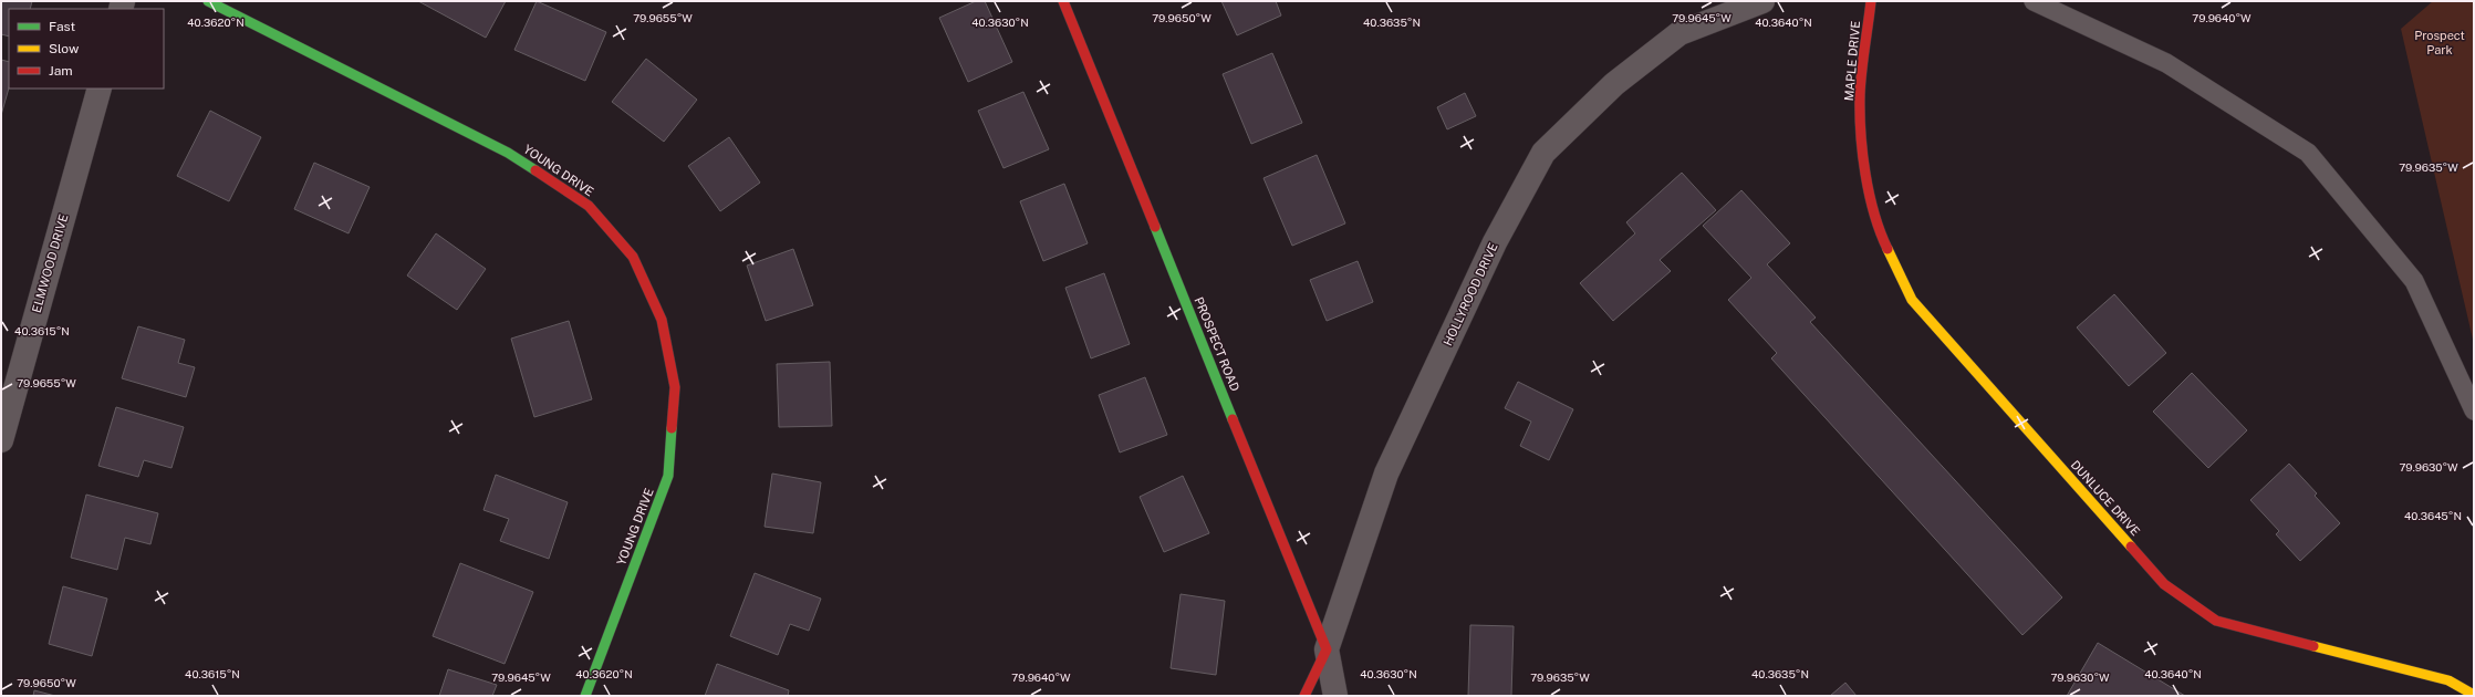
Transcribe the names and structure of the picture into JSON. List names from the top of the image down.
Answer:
{
  "streets": {
    "street": [
      "MAPLE DRIVE",
      "YOUNG DRIVE",
      "ELMWOOD DRIVE",
      "HOLLYROOD DRIVE",
      "PROSPECT ROAD",
      "DUNLUCE DRIVE"
    ]
  },
  "crossings": [
    ["MAPLE DRIVE", "DUNLUCE DRIVE"],
    ["HOLLYROOD DRIVE", "PROSPECT ROAD"]
  ],
  "parks": ["Prospect Park"],
  "legend": ["Fast", "Slow", "Jam"],
  "coordinates": [
    "79.9655°W",
    "79.9650°W",
    "79.9645°W",
    "79.9640°W",
    "40.3620°N",
    "40.3630°N",
    "40.3635°N",
    "40.3640°N",
    "79.9635°W",
    "40.3615°N",
    "79.9630°W",
    "40.3645°N"
  ]
}
